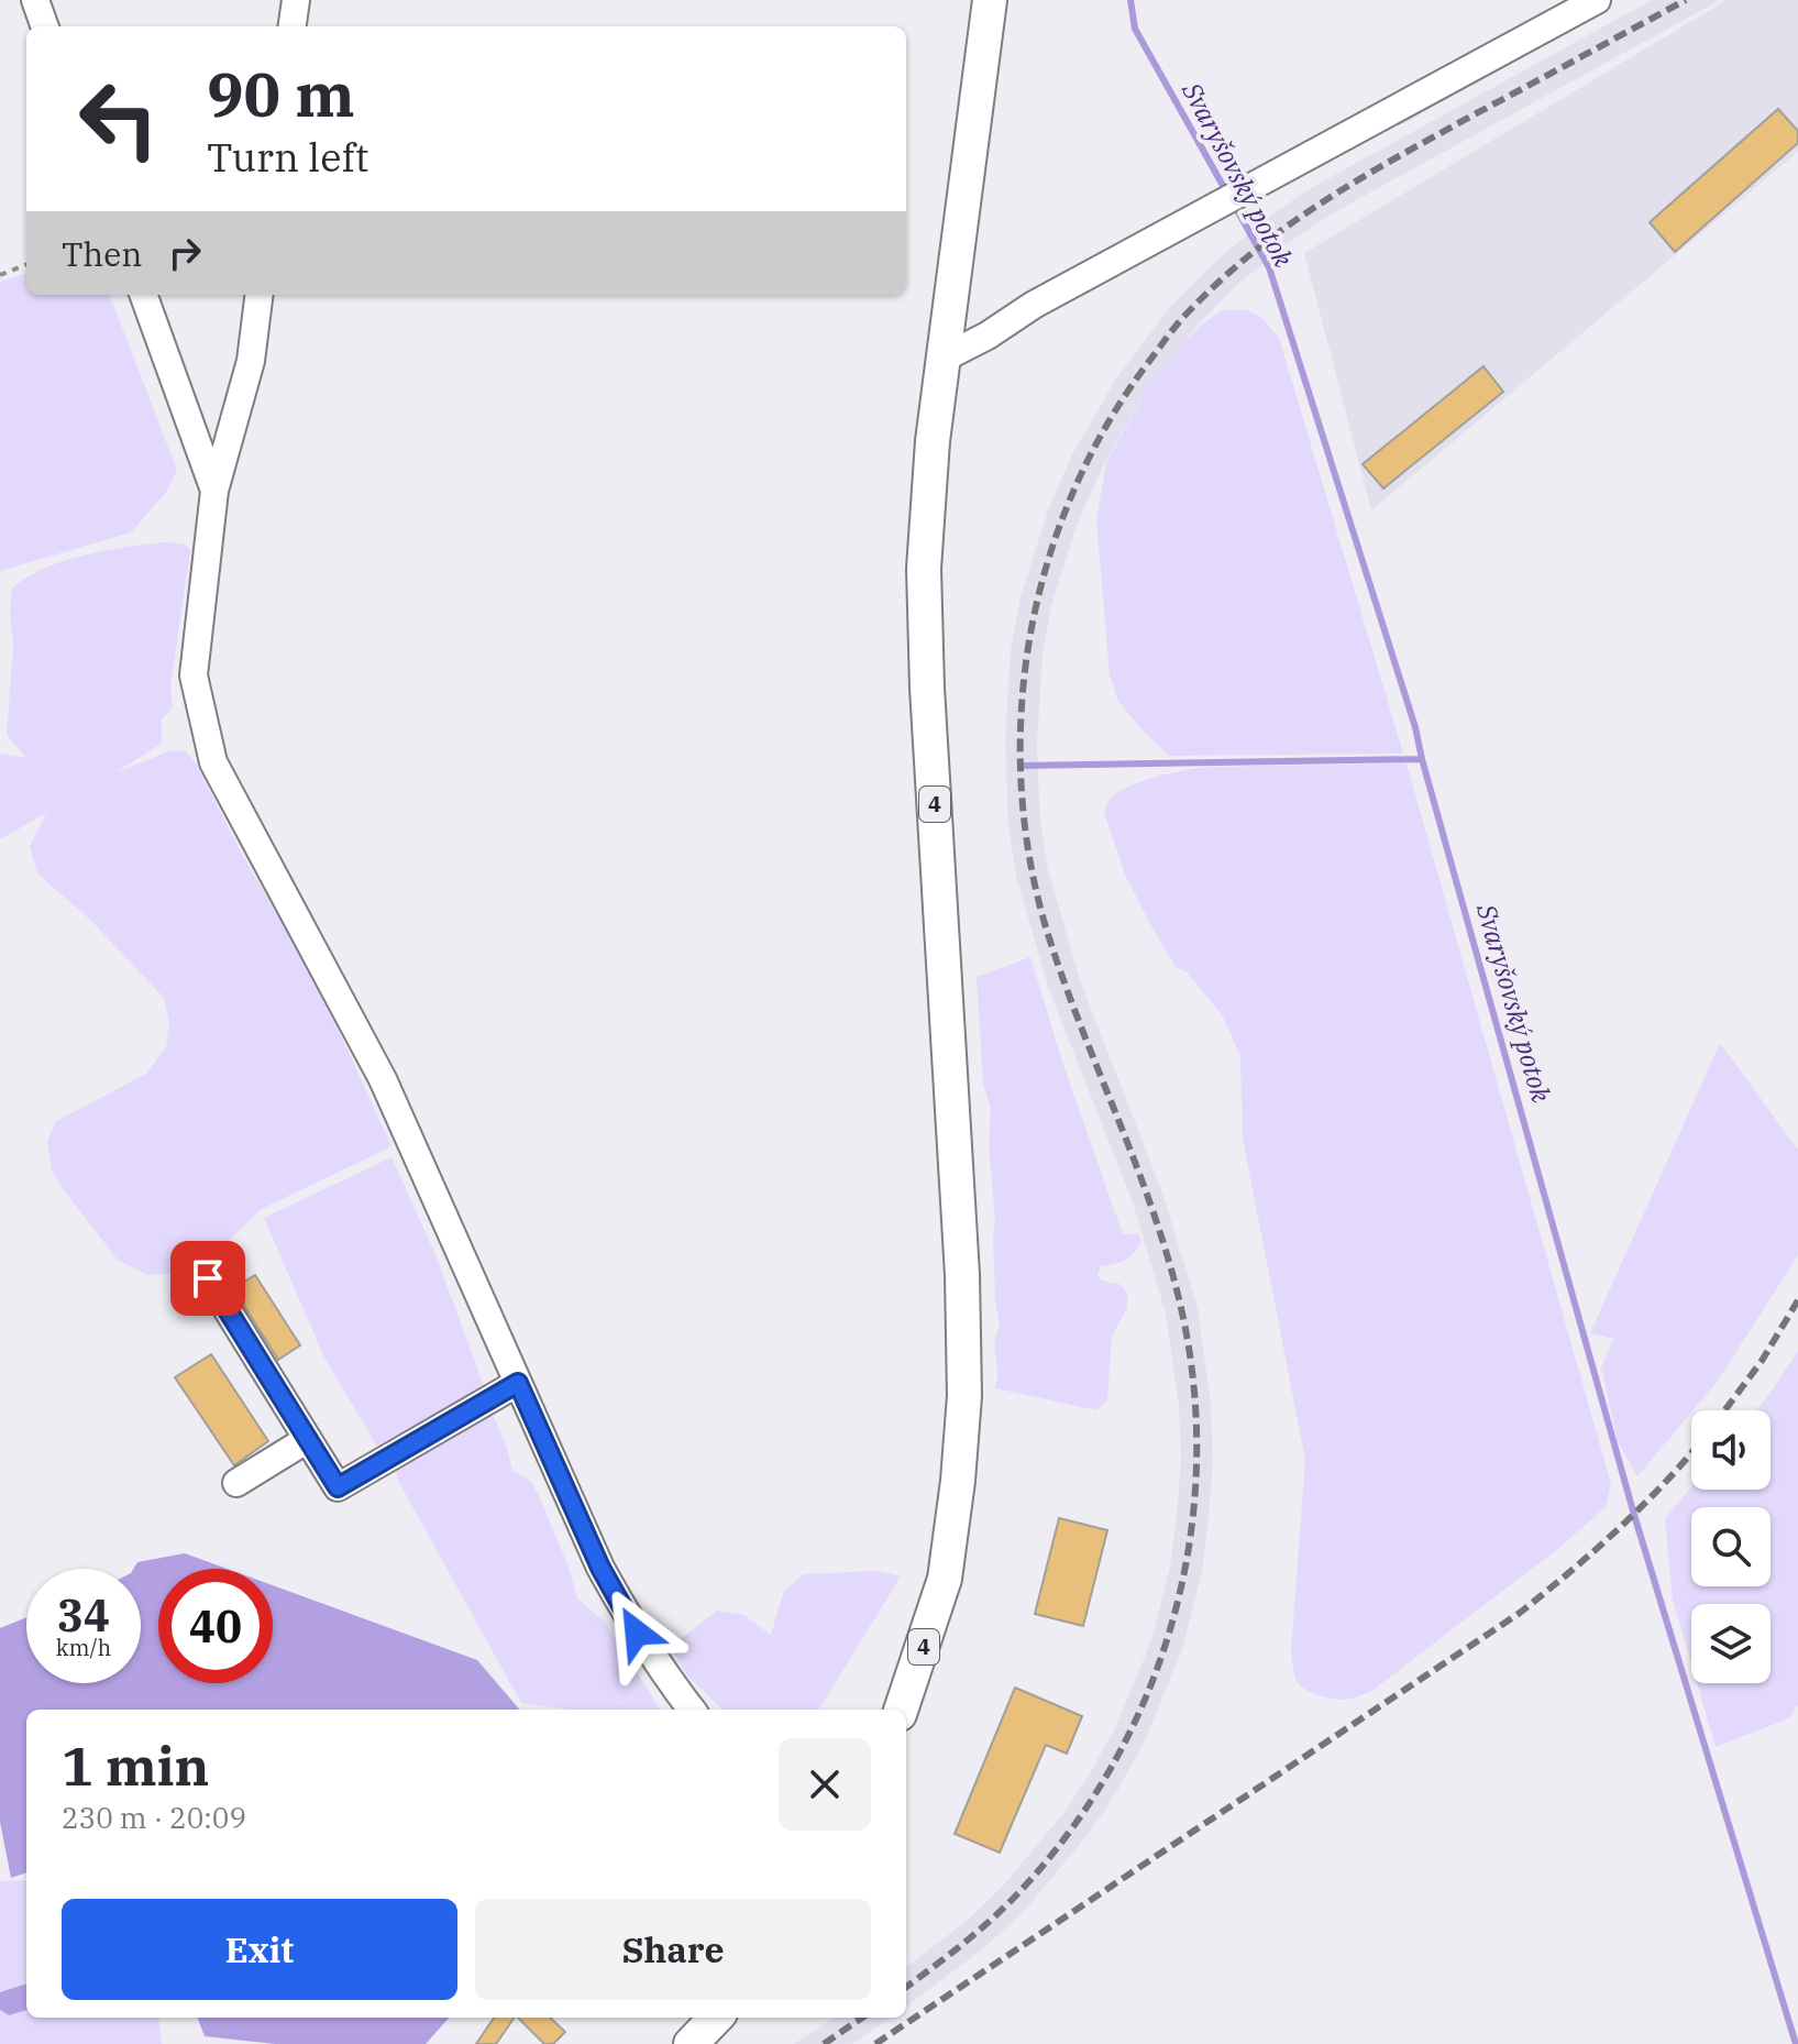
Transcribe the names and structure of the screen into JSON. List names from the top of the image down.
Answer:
{
  "streets": {
    "main road": ["4"]
  },
  "water": ["Svaryšovský potok"],
  "page": {
    "turn": ["90 m", "Turn left"],
    "then": "Then",
    "speed": "34 km/h",
    "limit": "40",
    "heading": ["1 min", "230 m · 20:09"],
    "buttons": ["Exit", "Share"]
  }
}
